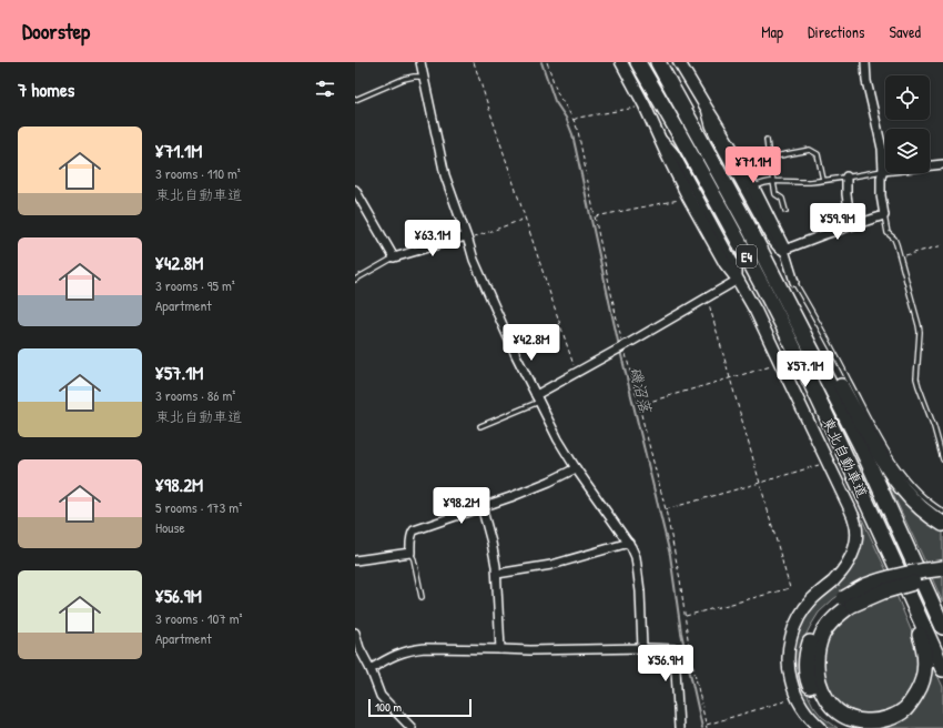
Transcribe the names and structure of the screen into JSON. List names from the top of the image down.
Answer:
{
  "streets": {
    "highway": ["E4", "東北自動車道"]
  },
  "water": ["磯沼落"],
  "scale_bar": "100 m",
  "page": {
    "header": "Doorstep",
    "nav": ["Map", "Directions", "Saved"],
    "heading": "7 homes",
    "list": [
      {
        "name": "¥71.1M",
        "note": "3 rooms · 110 m² · 東北自動車道"
      },
      {
        "name": "¥42.8M",
        "note": "3 rooms · 95 m² · Apartment"
      },
      {
        "name": "¥57.1M",
        "note": "3 rooms · 86 m² · 東北自動車道"
      },
      {
        "name": "¥98.2M",
        "note": "5 rooms · 173 m² · House"
      },
      {
        "name": "¥56.9M",
        "note": "3 rooms · 107 m² · Apartment"
      }
    ],
    "price": [
      "¥71.1M",
      "¥59.9M",
      "¥63.1M",
      "¥42.8M",
      "¥57.1M",
      "¥98.2M",
      "¥56.9M"
    ],
    "scale": "100 m"
  }
}
